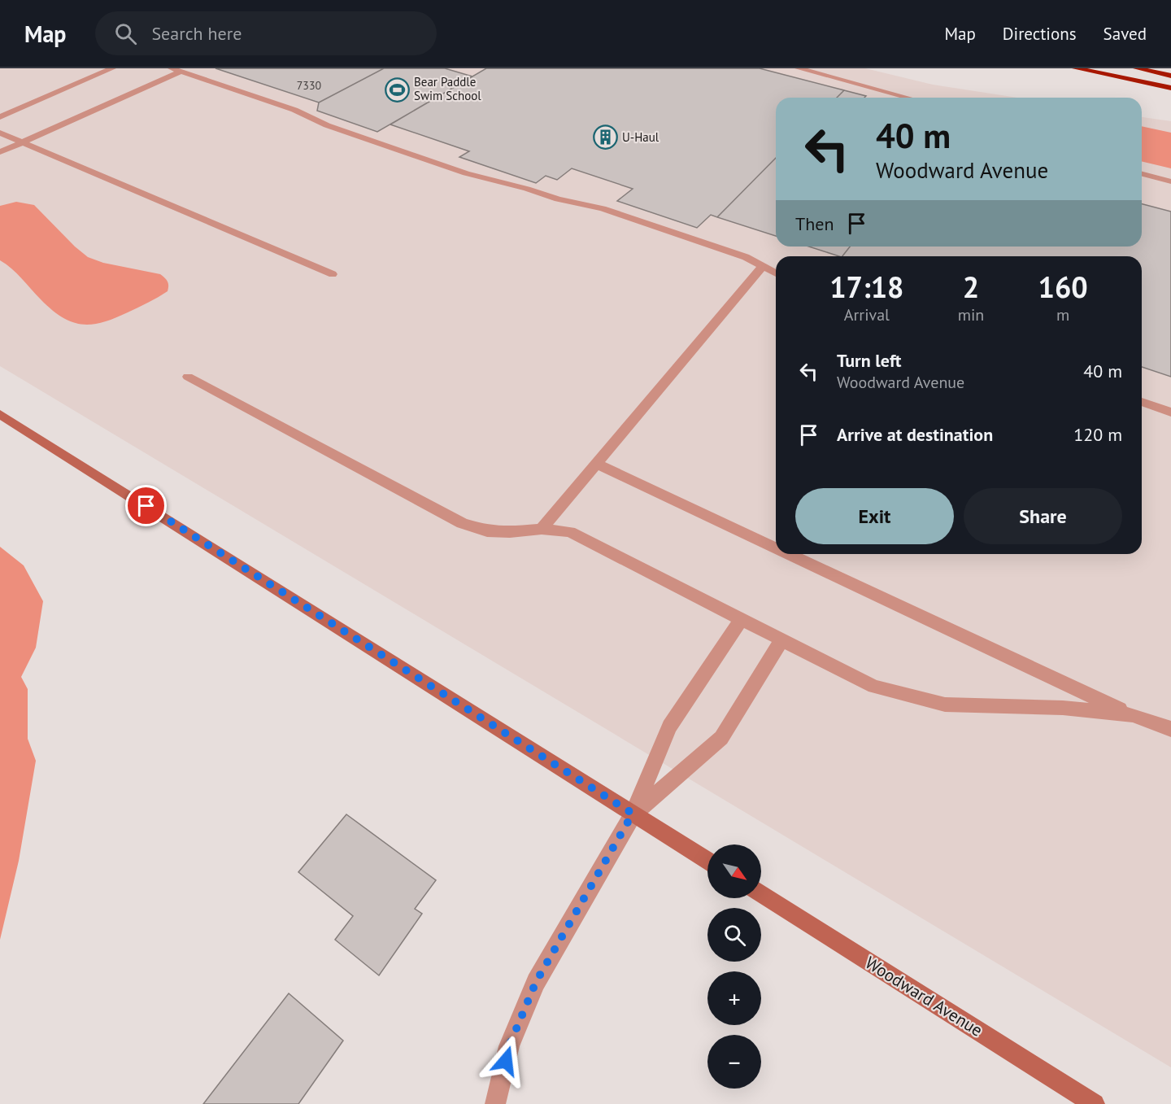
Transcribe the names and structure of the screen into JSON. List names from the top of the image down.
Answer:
{
  "streets": {
    "main road": ["Woodward Avenue"]
  },
  "places": {
    "sports": ["Bear Paddle Swim School"],
    "building": ["U-Haul"]
  },
  "house_numbers": ["7330"],
  "north": "bottom right",
  "page": {
    "header": "Map",
    "search": "Search here",
    "nav": ["Map", "Directions", "Saved"],
    "turn": ["40 m", "Woodward Avenue"],
    "then": "Then",
    "eta": [
      "17:18",
      "Arrival",
      "2",
      "min",
      "160",
      "m"
    ],
    "list": [
      {
        "name": "Turn left",
        "note": "Woodward Avenue",
        "value": "40 m"
      },
      {
        "name": "Arrive at destination",
        "value": "120 m"
      }
    ],
    "buttons": ["Exit", "Share"],
    "map_buttons": ["+", "−"]
  }
}
